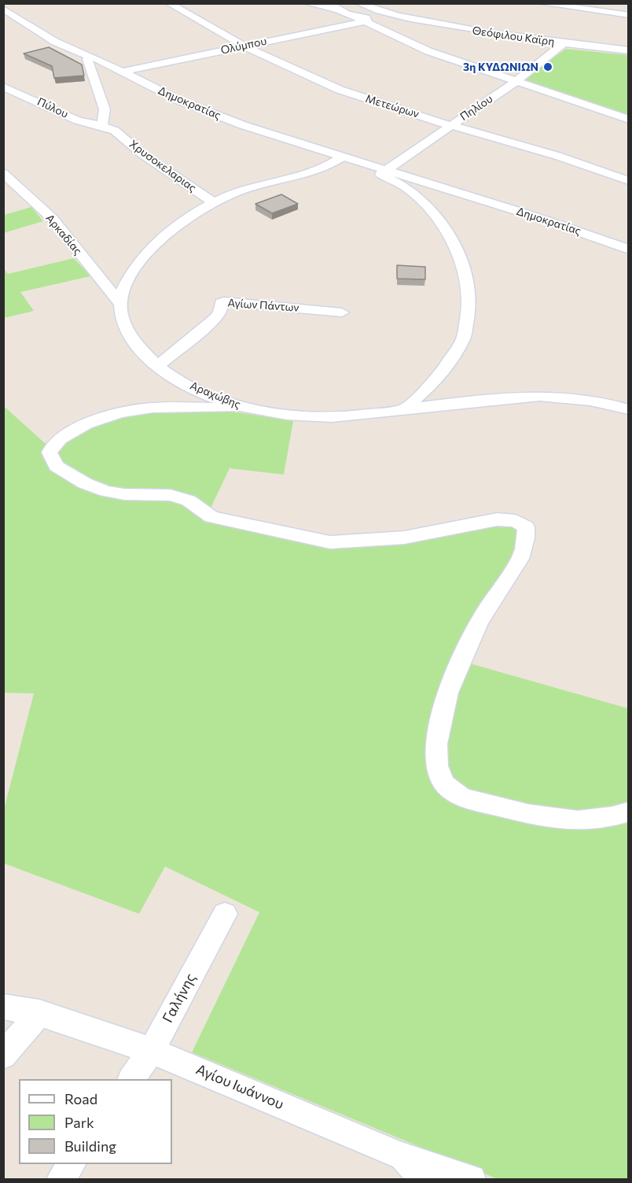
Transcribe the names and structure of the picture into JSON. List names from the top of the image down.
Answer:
{
  "streets": {
    "street": [
      "Θεόφιλου Καϊρη",
      "Ολύμπου",
      "Δημοκρατίας",
      "Μετεώρων",
      "Πύλου",
      "Πηλίου",
      "Χρυσοκελαριας",
      "Αρκαδίας",
      "Αγίων Πάντων",
      "Αραχώβης",
      "Γαλήνης",
      "Αγίου Ιωάννου"
    ]
  },
  "crossings": [
    ["Θεόφιλου Καϊρη", "Ολύμπου"],
    ["Θεόφιλου Καϊρη", "Πηλίου"],
    ["Ολύμπου", "Δημοκρατίας"],
    ["Ολύμπου", "Μετεώρων"],
    ["Δημοκρατίας", "Πηλίου"],
    ["Μετεώρων", "Πηλίου"],
    ["Πύλου", "Χρυσοκελαριας"],
    ["Αρκαδίας", "Αραχώβης"],
    ["Αγίων Πάντων", "Αραχώβης"],
    ["Γαλήνης", "Αγίου Ιωάννου"]
  ],
  "places": ["3η ΚΥΔΩΝΙΩΝ"],
  "legend": ["Road", "Park", "Building"]
}
